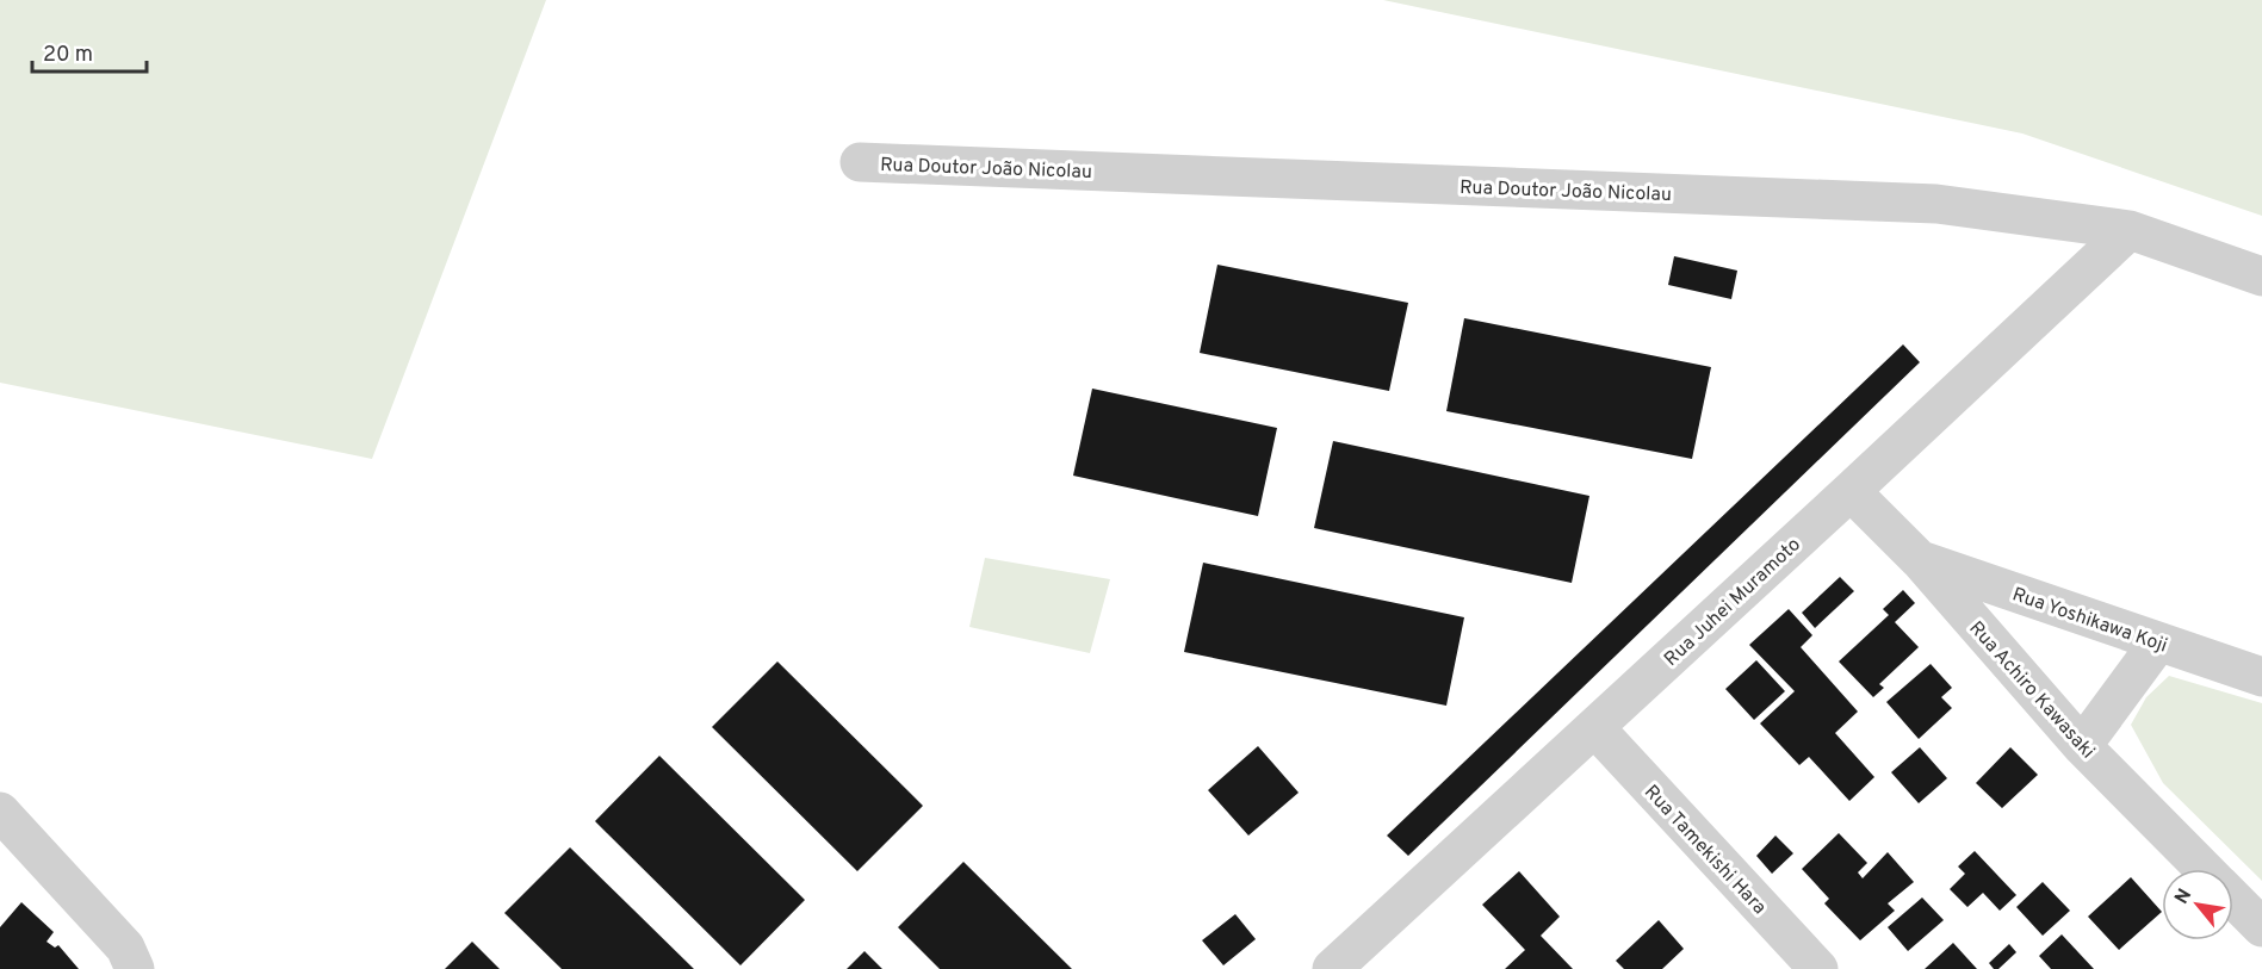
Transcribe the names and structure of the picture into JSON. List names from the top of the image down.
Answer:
{
  "streets": {
    "street": [
      "Rua Doutor João Nicolau",
      "Rua Juhei Muramoto",
      "Rua Yoshikawa Koji",
      "Rua Achiro Kawasaki",
      "Rua Tamekishi Hara"
    ]
  },
  "crossings": [
    ["Rua Doutor João Nicolau", "Rua Juhei Muramoto"],
    ["Rua Juhei Muramoto", "Rua Achiro Kawasaki"],
    ["Rua Juhei Muramoto", "Rua Tamekishi Hara"],
    ["Rua Yoshikawa Koji", "Rua Achiro Kawasaki"]
  ],
  "scale_bar": "20 m",
  "north": "top left"
}
